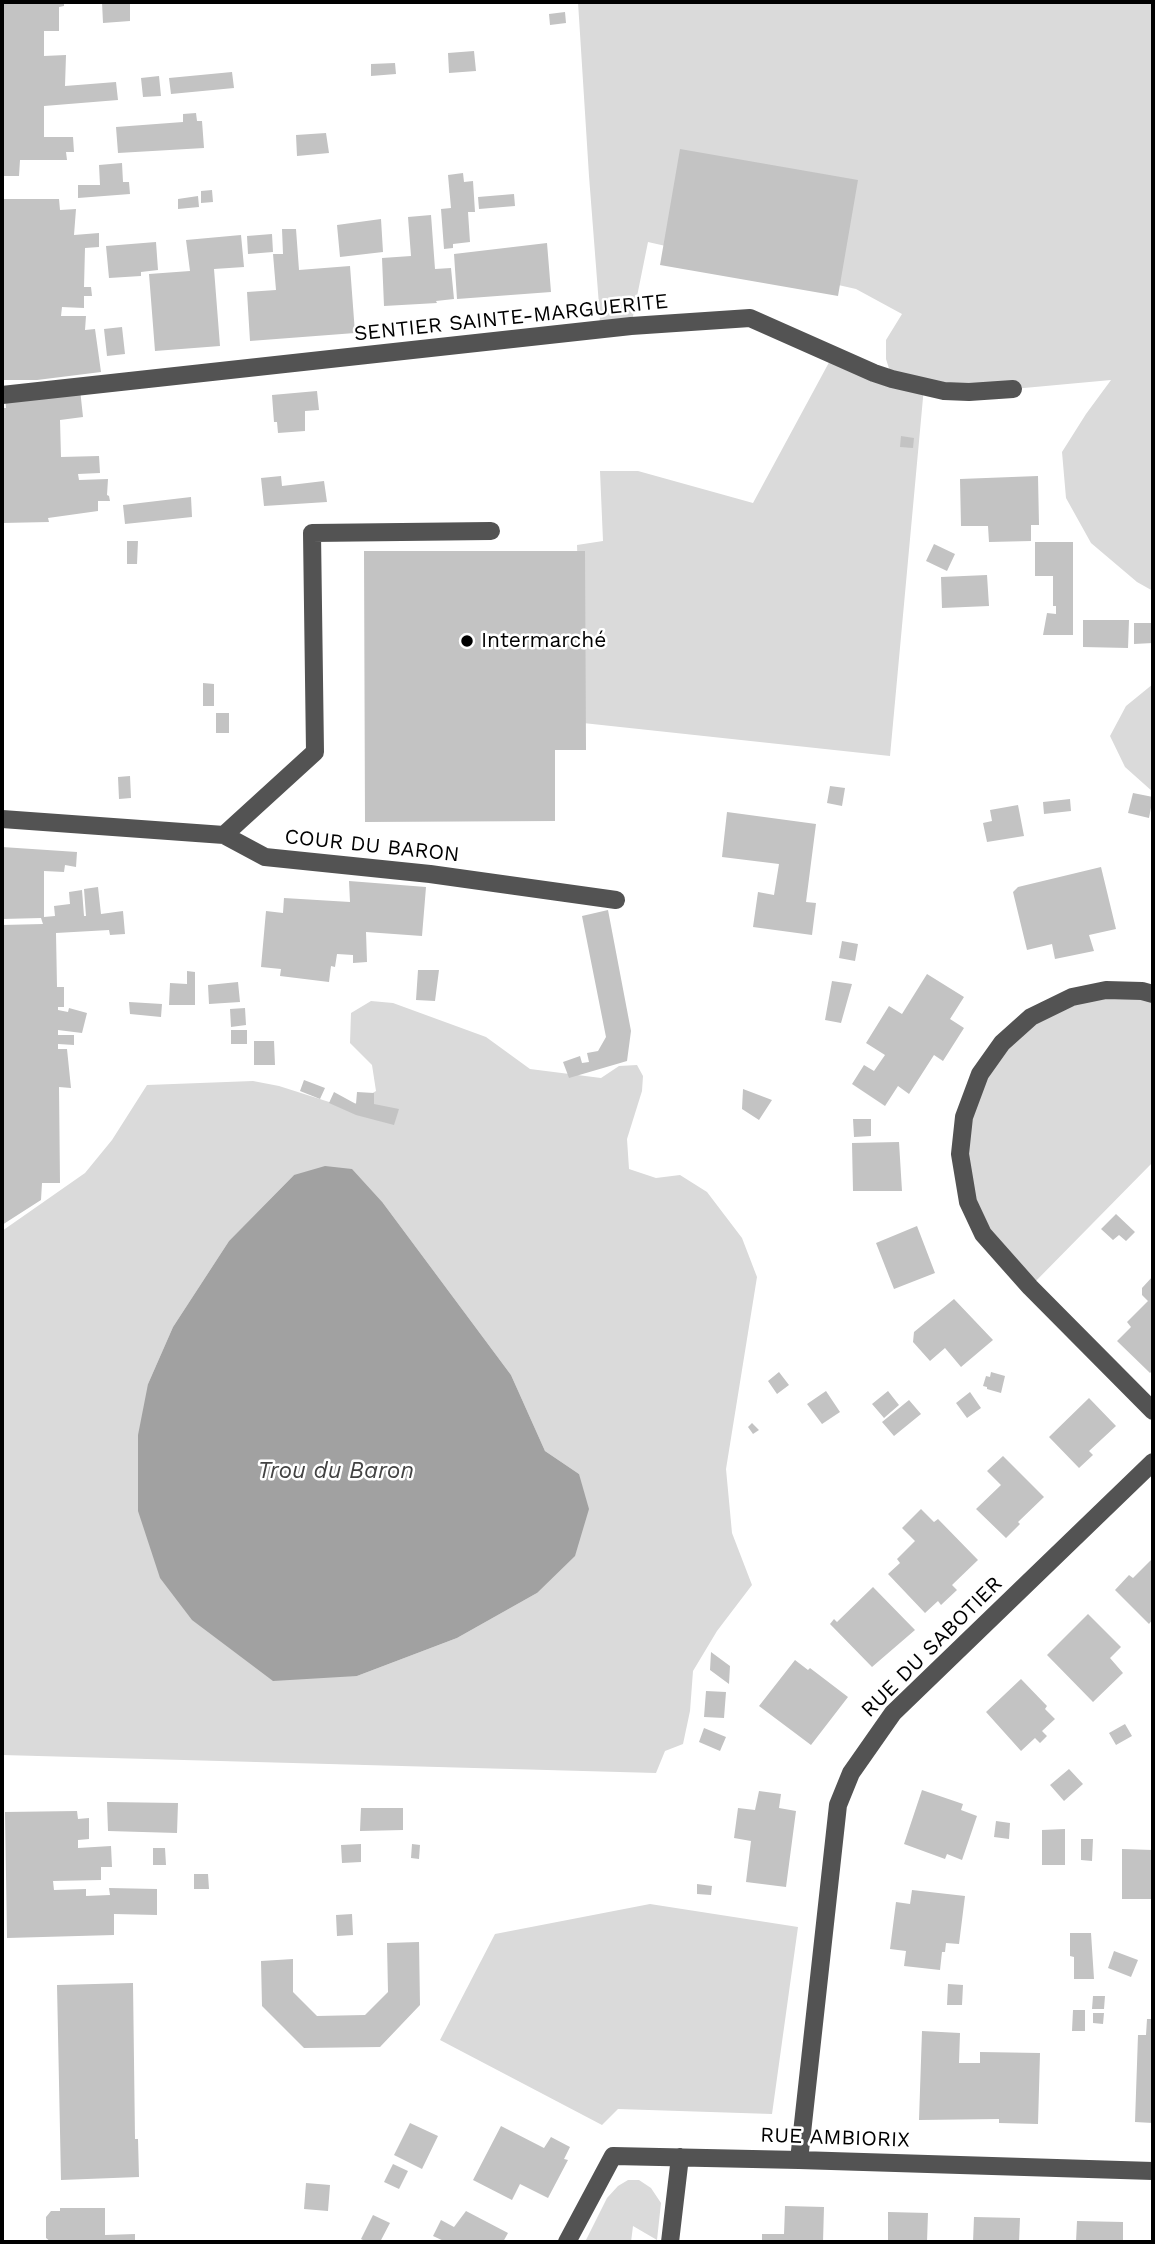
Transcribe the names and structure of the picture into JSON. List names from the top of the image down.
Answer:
{
  "streets": {
    "street": [
      "SENTIER SAINTE-MARGUERITE",
      "COUR DU BARON",
      "RUE DU SABOTIER",
      "RUE AMBIORIX"
    ]
  },
  "crossings": [
    ["RUE DU SABOTIER", "RUE AMBIORIX"]
  ],
  "water": ["Trou du Baron"],
  "places": ["Intermarché"]
}
